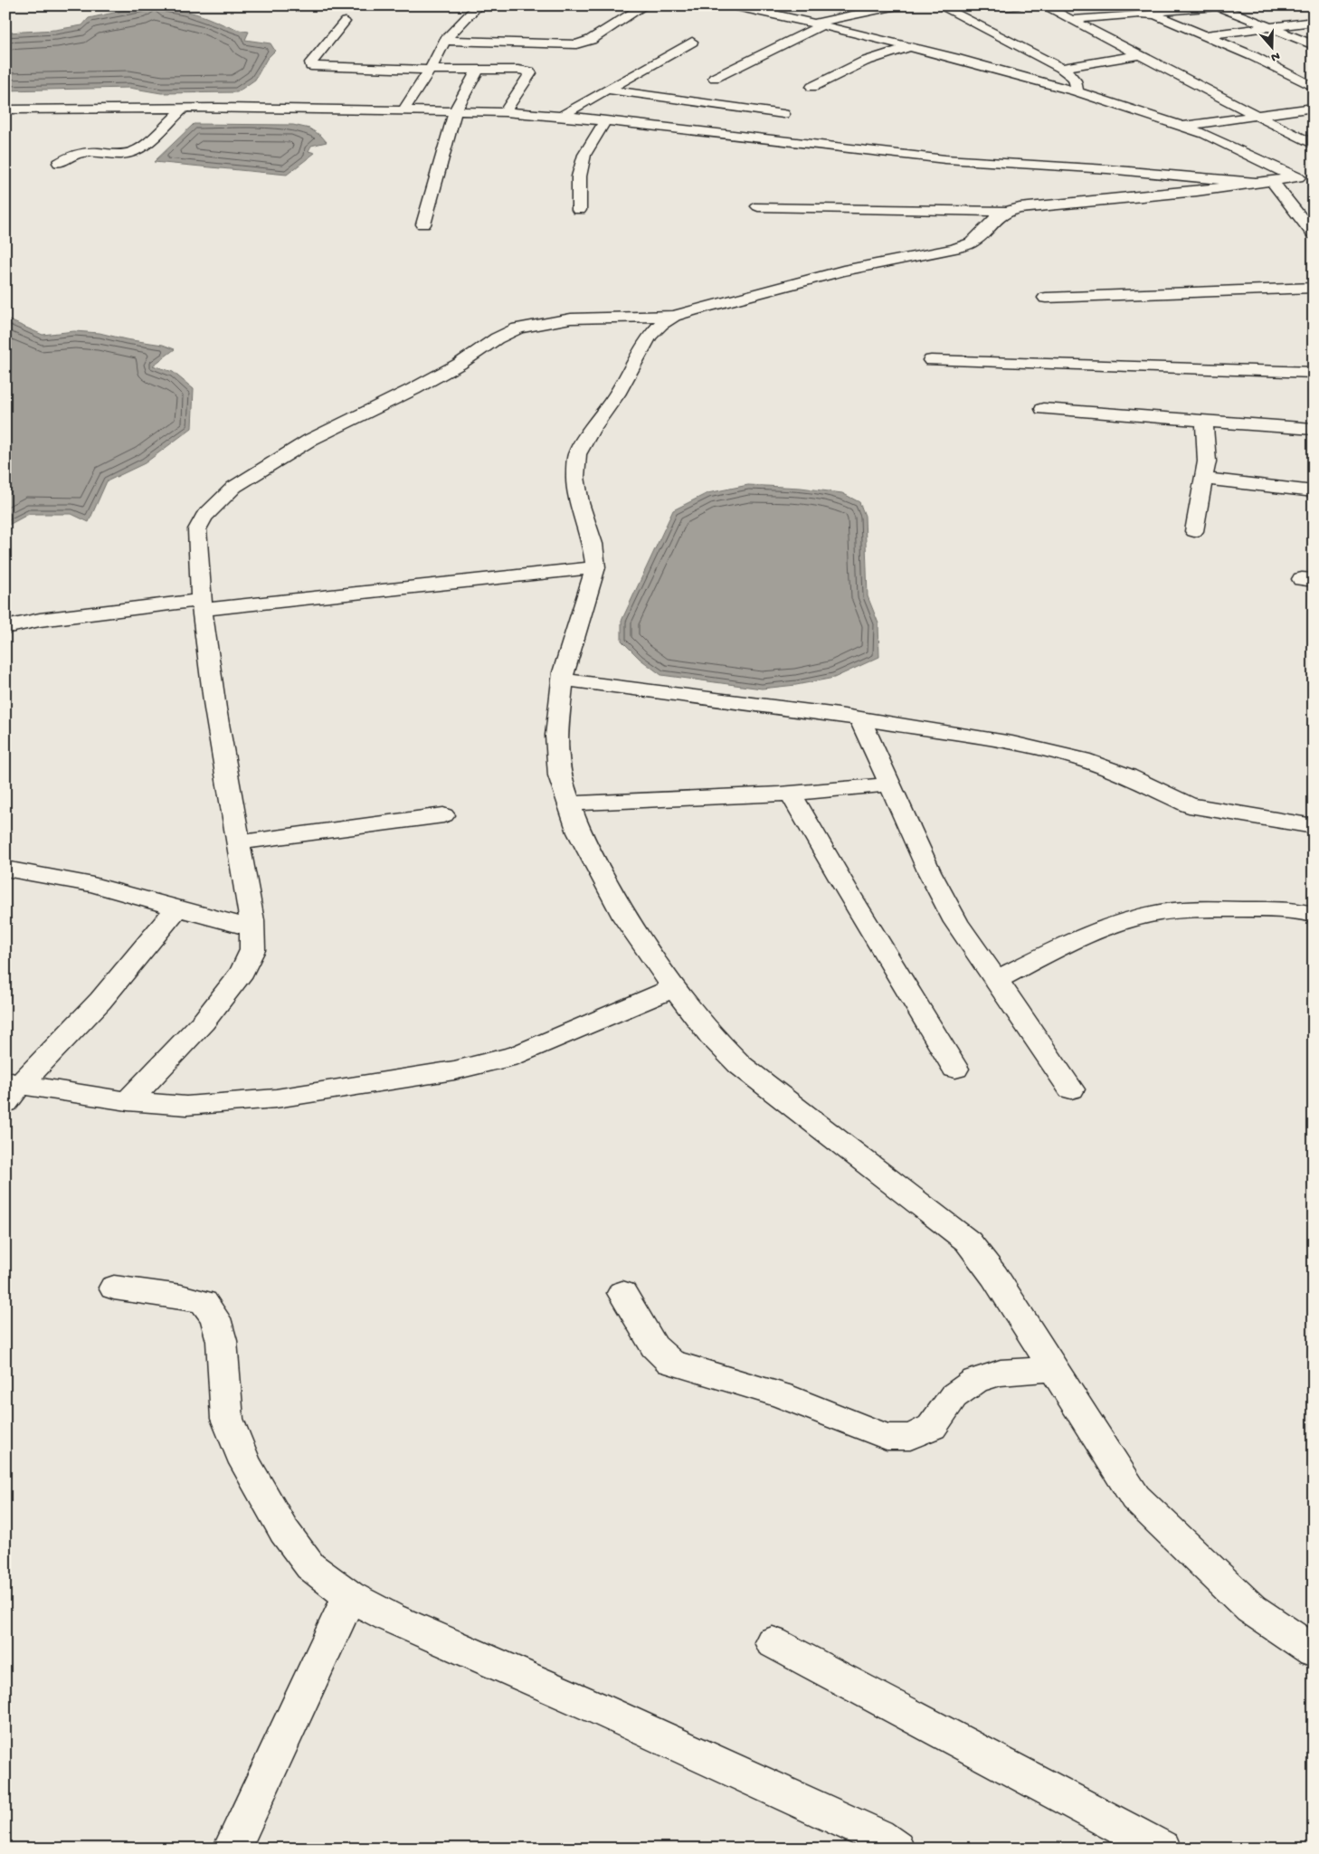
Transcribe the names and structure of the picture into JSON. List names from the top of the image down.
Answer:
{
  "north": "bottom"
}
